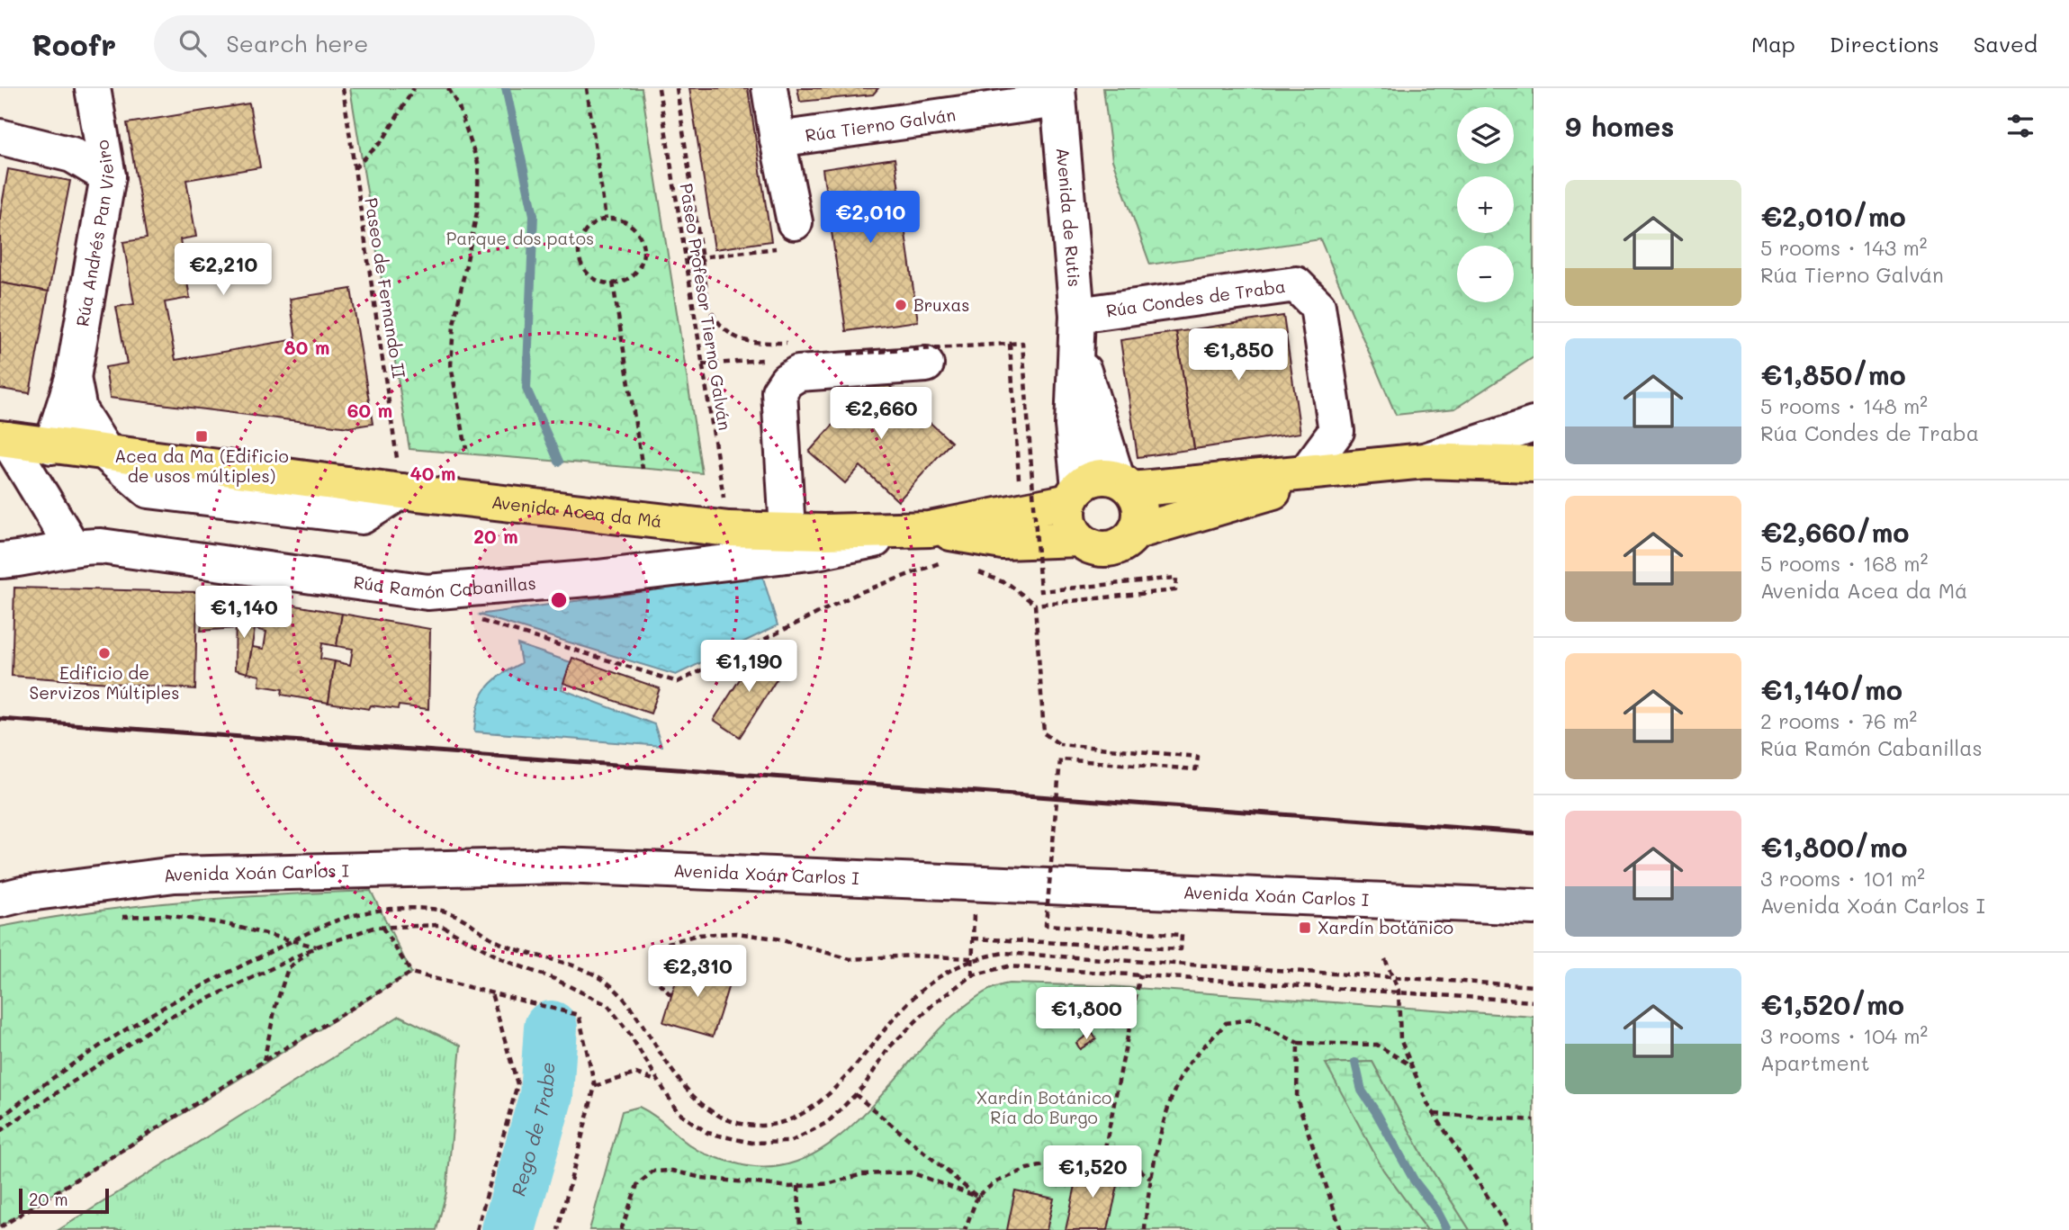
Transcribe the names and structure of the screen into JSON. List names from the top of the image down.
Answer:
{
  "streets": {
    "main road": ["Avenida Acea da Má"],
    "street": [
      "Rúa Tierno Galván",
      "Avenida de Rutis",
      "Rúa Andrés Pan Vieiro",
      "Rúa Condes de Traba",
      "Rúa Ramón Cabanillas",
      "Avenida Xoán Carlos I"
    ],
    "path": ["Paseo de Fernando II", "Paseo Profesor Tierno Galván"]
  },
  "crossings": [
    ["Rúa Tierno Galván", "Avenida de Rutis"],
    ["Avenida de Rutis", "Rúa Condes de Traba"],
    ["Rúa Andrés Pan Vieiro", "Avenida Acea da Má"],
    ["Paseo de Fernando II", "Avenida Acea da Má"],
    ["Paseo Profesor Tierno Galván", "Avenida Acea da Má"],
    ["Avenida Acea da Má", "Rúa Ramón Cabanillas"]
  ],
  "water": ["Rego de Trabe"],
  "parks": ["Parque dos patos", "Xardín Botánico Ría do Burgo"],
  "places": {
    "other": ["Bruxas", "Edificio de Servizos Múltiples"],
    "transit": ["Acea da Ma (Edificio de usos múltiples)", "Xardín botánico"]
  },
  "scale_bar": "20 m",
  "page": {
    "header": "Roofr",
    "search": "Search here",
    "nav": ["Map", "Directions", "Saved"],
    "heading": "9 homes",
    "map_buttons": ["+", "−"],
    "list": [
      {
        "name": "€2,010/mo",
        "note": "5 rooms · 143 m² · Rúa Tierno Galván"
      },
      {
        "name": "€1,850/mo",
        "note": "5 rooms · 148 m² · Rúa Condes de Traba"
      },
      {
        "name": "€2,660/mo",
        "note": "5 rooms · 168 m² · Avenida Acea da Má"
      },
      {
        "name": "€1,140/mo",
        "note": "2 rooms · 76 m² · Rúa Ramón Cabanillas"
      },
      {
        "name": "€1,800/mo",
        "note": "3 rooms · 101 m² · Avenida Xoán Carlos I"
      },
      {
        "name": "€1,520/mo",
        "note": "3 rooms · 104 m² · Apartment"
      }
    ],
    "price": [
      "€2,010",
      "€2,210",
      "€1,850",
      "€2,660",
      "€1,140",
      "€1,190",
      "€2,310",
      "€1,800",
      "€1,520"
    ],
    "scale": "20 m"
  },
  "rings": [
    "80 m",
    "60 m",
    "40 m",
    "20 m"
  ]
}
